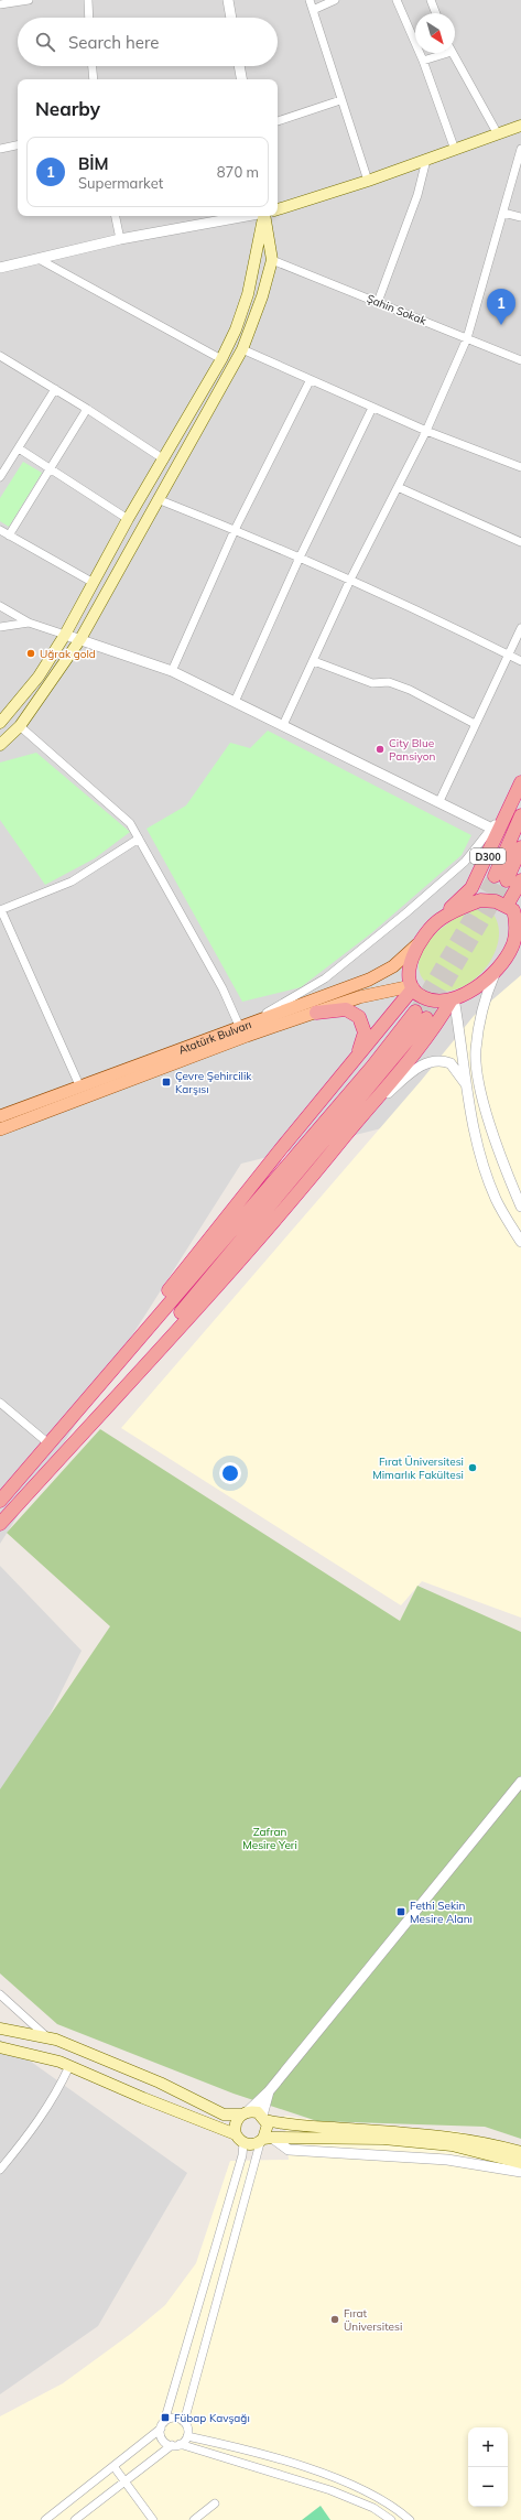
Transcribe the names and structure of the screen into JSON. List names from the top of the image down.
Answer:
{
  "streets": {
    "highway": ["D300"],
    "main road": ["Atatürk Bulvarı"],
    "street": ["Şahin Sokak"]
  },
  "crossings": [
    ["D300", "Atatürk Bulvarı"]
  ],
  "parks": ["Zafran Mesire Yeri"],
  "places": {
    "other": [
      "Uğrak gold",
      "City Blue Pansiyon",
      "Fırat Üniversitesi Mimarlık Fakültesi",
      "Fırat Üniversitesi"
    ],
    "transit": ["Çevre Şehircilik Karşısı", "Fethi Sekin Mesire Alanı", "Fübap Kavşağı"]
  },
  "north": "bottom right",
  "page": {
    "search": "Search here",
    "heading": "Nearby",
    "list": [
      {
        "mark": "1",
        "name": "BİM",
        "note": "Supermarket",
        "value": "870 m"
      }
    ],
    "pins": "1",
    "map_buttons": ["+", "−"]
  }
}
